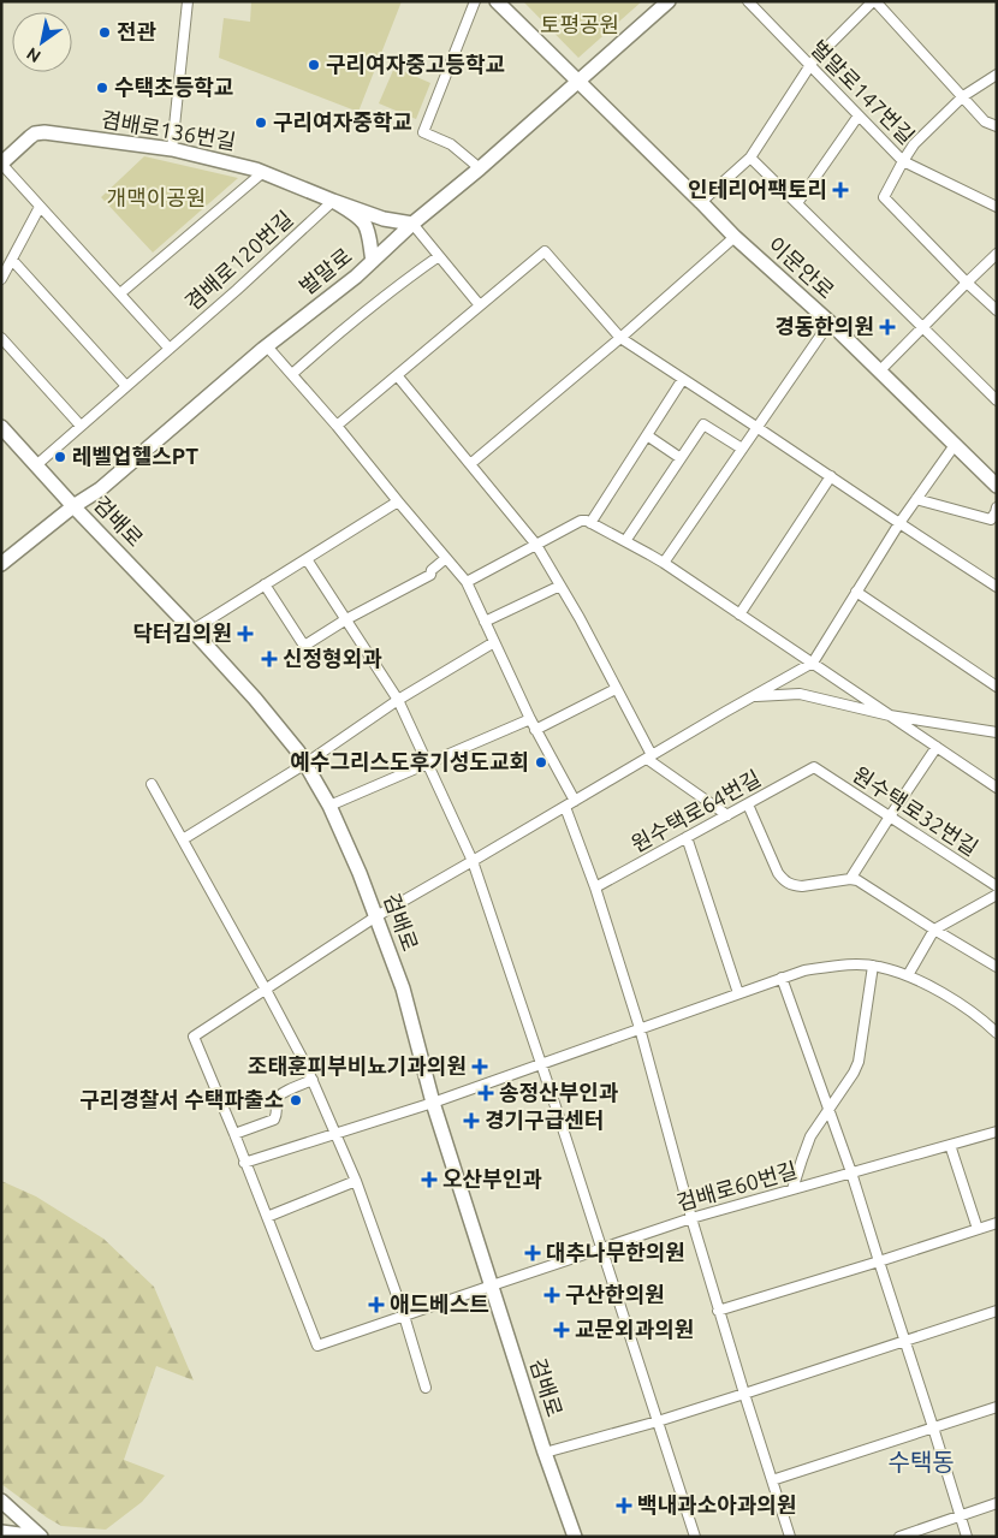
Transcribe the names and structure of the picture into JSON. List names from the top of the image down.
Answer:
{
  "streets": {
    "street": [
      "벌말로147번길",
      "겸배로136번길",
      "겸배로120번길",
      "이문안로",
      "벌말로",
      "검배로",
      "원수택로64번길",
      "원수택로32번길",
      "검배로60번길"
    ]
  },
  "crossings": [
    ["겸배로136번길", "겸배로120번길"],
    ["겸배로120번길", "검배로"],
    ["이문안로", "벌말로"],
    ["벌말로", "검배로"],
    ["검배로", "검배로60번길"],
    ["원수택로64번길", "원수택로32번길"]
  ],
  "districts": ["수택동"],
  "parks": ["토평공원", "개맥이공원"],
  "places": {
    "other": [
      "전관",
      "구리여자중고등학교",
      "수택초등학교",
      "구리여자중학교",
      "레벨업헬스PT",
      "예수그리스도후기성도교회",
      "구리경찰서 수택파출소"
    ],
    "health": [
      "인테리어팩토리",
      "경동한의원",
      "닥터김의원",
      "신정형외과",
      "조태훈피부비뇨기과의원",
      "송정산부인과",
      "경기구급센터",
      "오산부인과",
      "대추나무한의원",
      "구산한의원",
      "애드베스트",
      "교문외과의원",
      "백내과소아과의원"
    ]
  },
  "north": "bottom left"
}
